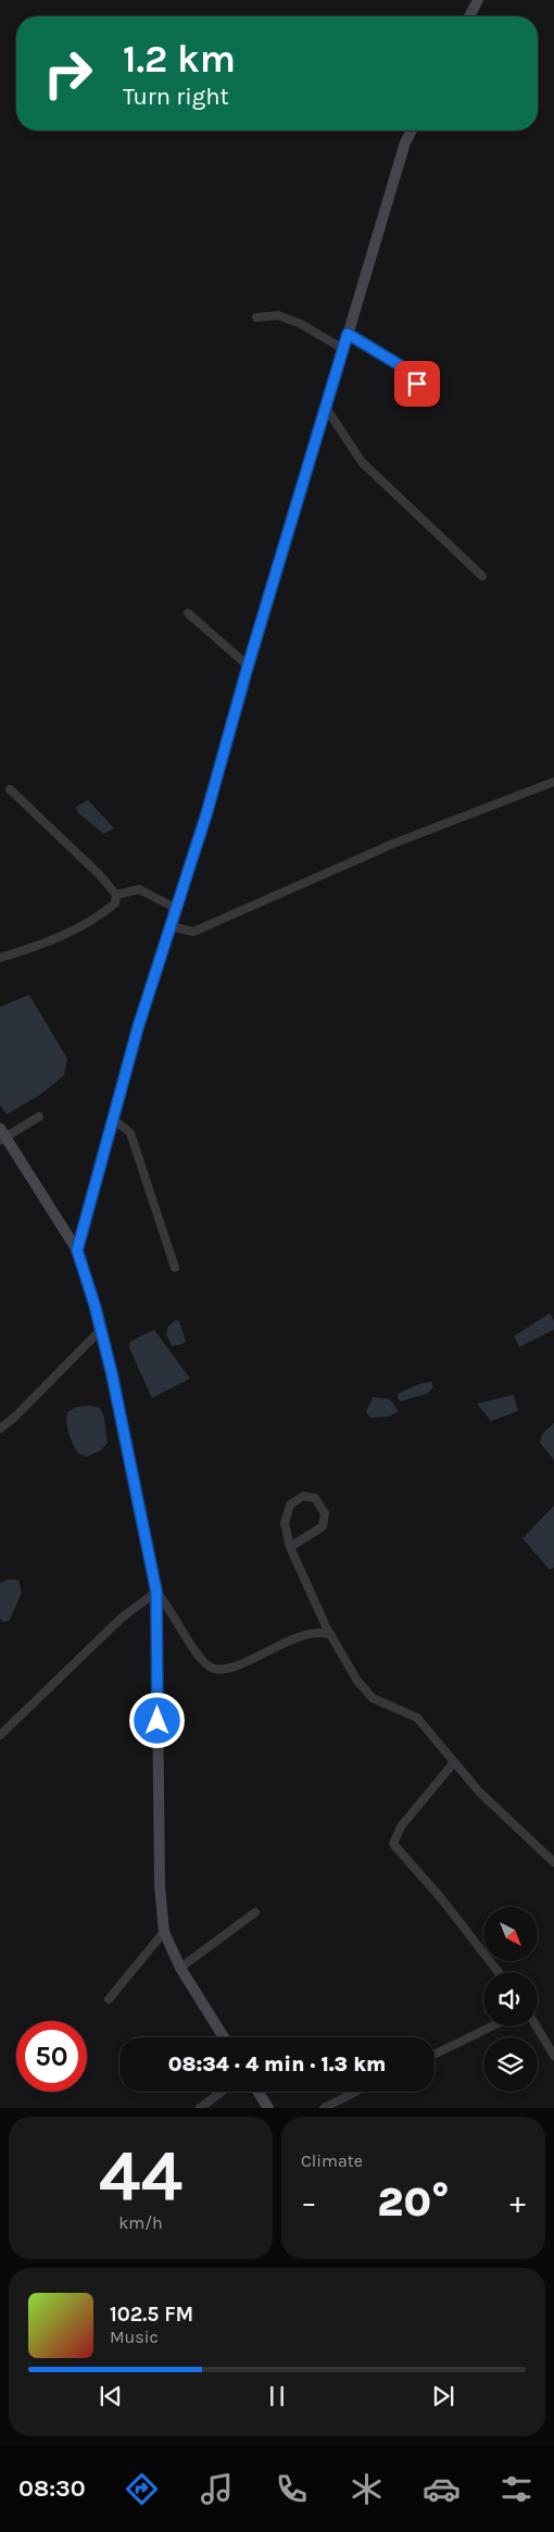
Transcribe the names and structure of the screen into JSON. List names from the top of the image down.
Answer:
{
  "north": "bottom right",
  "page": {
    "turn": ["1.2 km", "Turn right"],
    "limit": "50",
    "trip": "08:34 · 4 min · 1.3 km",
    "tile": [
      ["44", "km/h"],
      "Climate"
    ],
    "heat": ["−", "20°", "+"],
    "song": ["102.5 FM", "Music"],
    "tabs": "08:30"
  }
}
